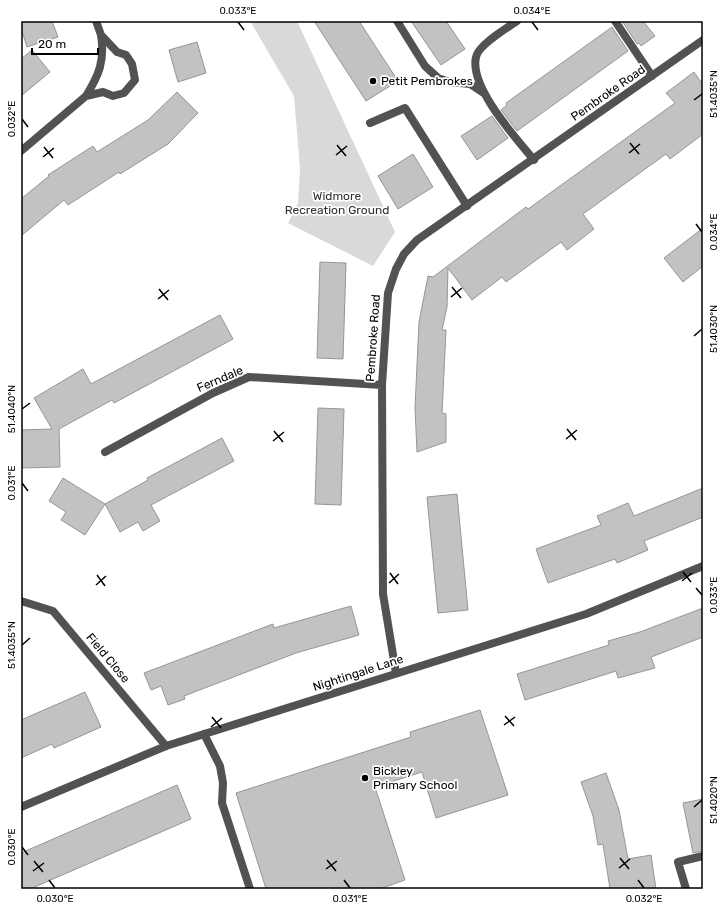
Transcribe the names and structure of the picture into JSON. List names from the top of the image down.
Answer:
{
  "streets": {
    "street": [
      "Pembroke Road",
      "Ferndale",
      "Field Close",
      "Nightingale Lane"
    ]
  },
  "crossings": [
    ["Pembroke Road", "Ferndale"],
    ["Pembroke Road", "Nightingale Lane"],
    ["Field Close", "Nightingale Lane"]
  ],
  "parks": ["Widmore Recreation Ground"],
  "places": ["Petit Pembrokes", "Bickley Primary School"],
  "scale_bar": "20 m",
  "coordinates": [
    "0.033°E",
    "0.034°E",
    "51.4035°N",
    "0.032°E",
    "51.4030°N",
    "51.4040°N",
    "0.031°E",
    "51.4020°N",
    "0.030°E"
  ]
}
